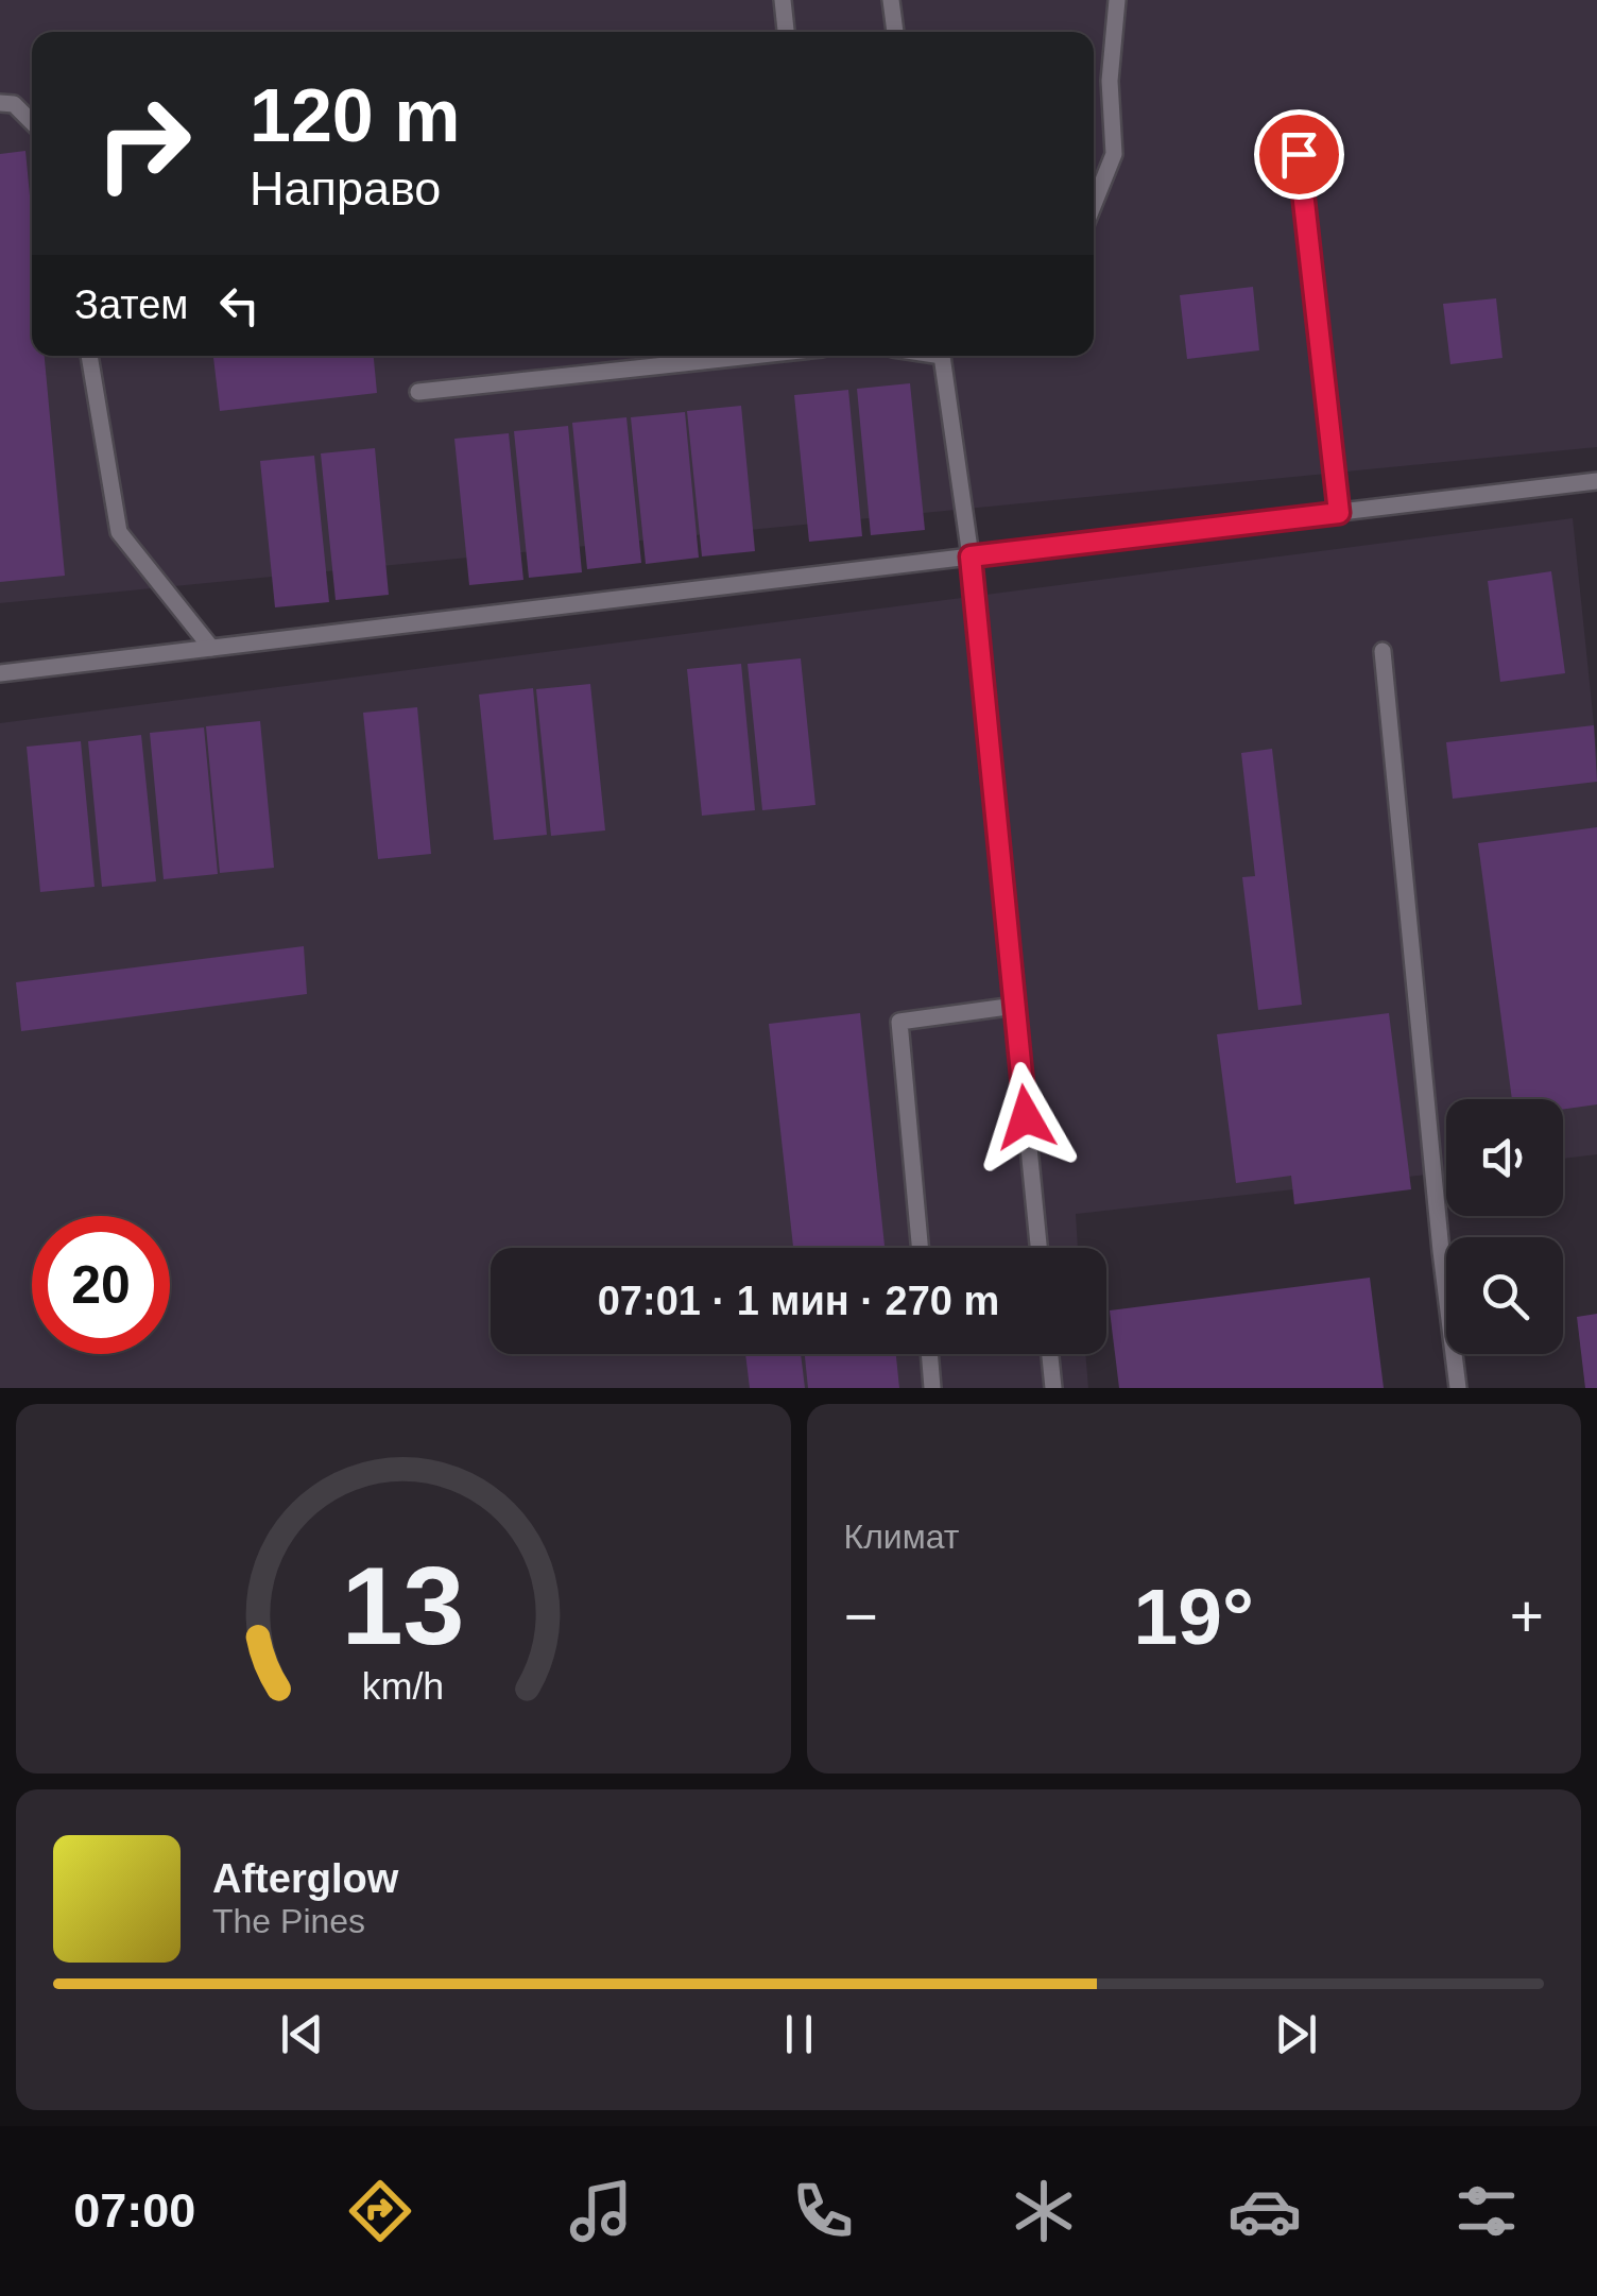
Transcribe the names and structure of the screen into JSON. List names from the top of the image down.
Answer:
{
  "page": {
    "turn": ["120 m", "Направо"],
    "then": "Затем",
    "limit": "20",
    "trip": "07:01 · 1 мин · 270 m",
    "tile": "Климат",
    "heat": ["−", "19°", "+"],
    "song": ["Afterglow", "The Pines"],
    "tabs": "07:00",
    "gauge": ["13", "km/h"]
  }
}
